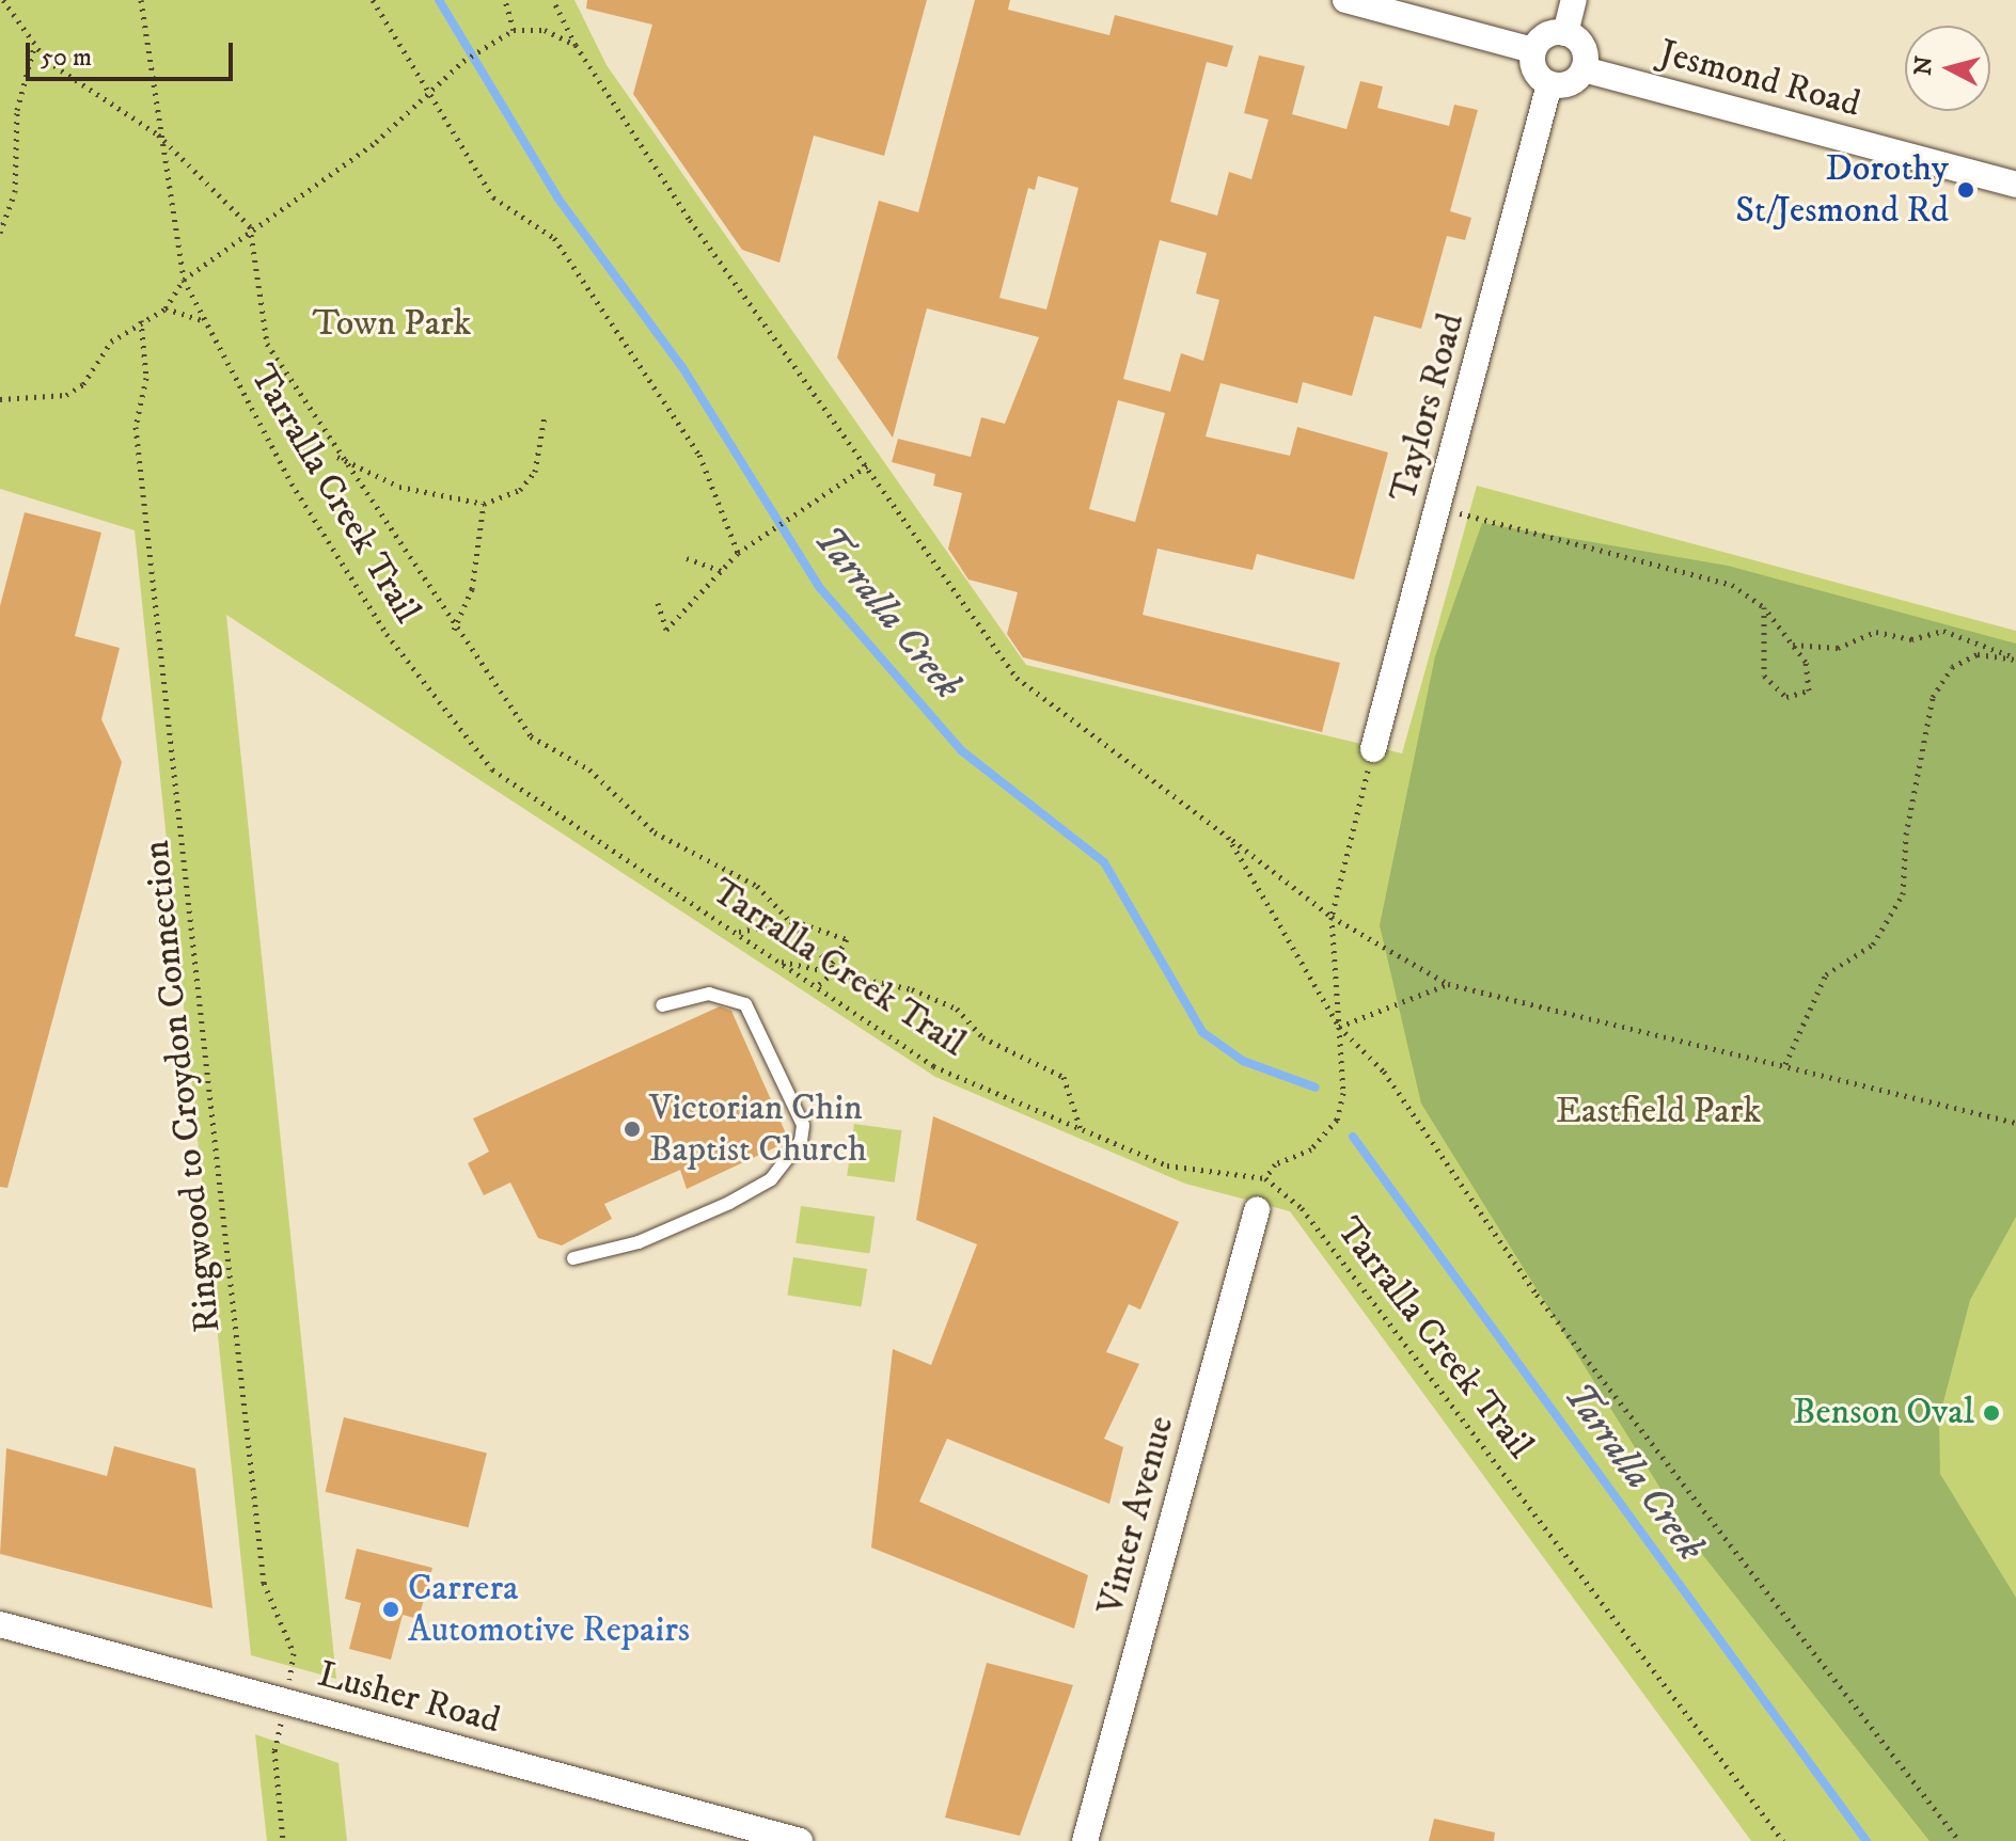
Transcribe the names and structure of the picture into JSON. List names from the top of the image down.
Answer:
{
  "streets": {
    "street": [
      "Jesmond Road",
      "Taylors Road",
      "Vinter Avenue",
      "Lusher Road"
    ],
    "path": ["Tarralla Creek Trail", "Ringwood to Croydon Connection"]
  },
  "crossings": [
    ["Jesmond Road", "Taylors Road"],
    ["Ringwood to Croydon Connection", "Lusher Road"]
  ],
  "water": ["Tarralla Creek"],
  "parks": ["Town Park", "Eastfield Park"],
  "places": [
    "Dorothy St/Jesmond Rd",
    "Victorian Chin Baptist Church",
    "Benson Oval",
    "Carrera Automotive Repairs"
  ],
  "scale_bar": "50 m",
  "north": "left"
}
